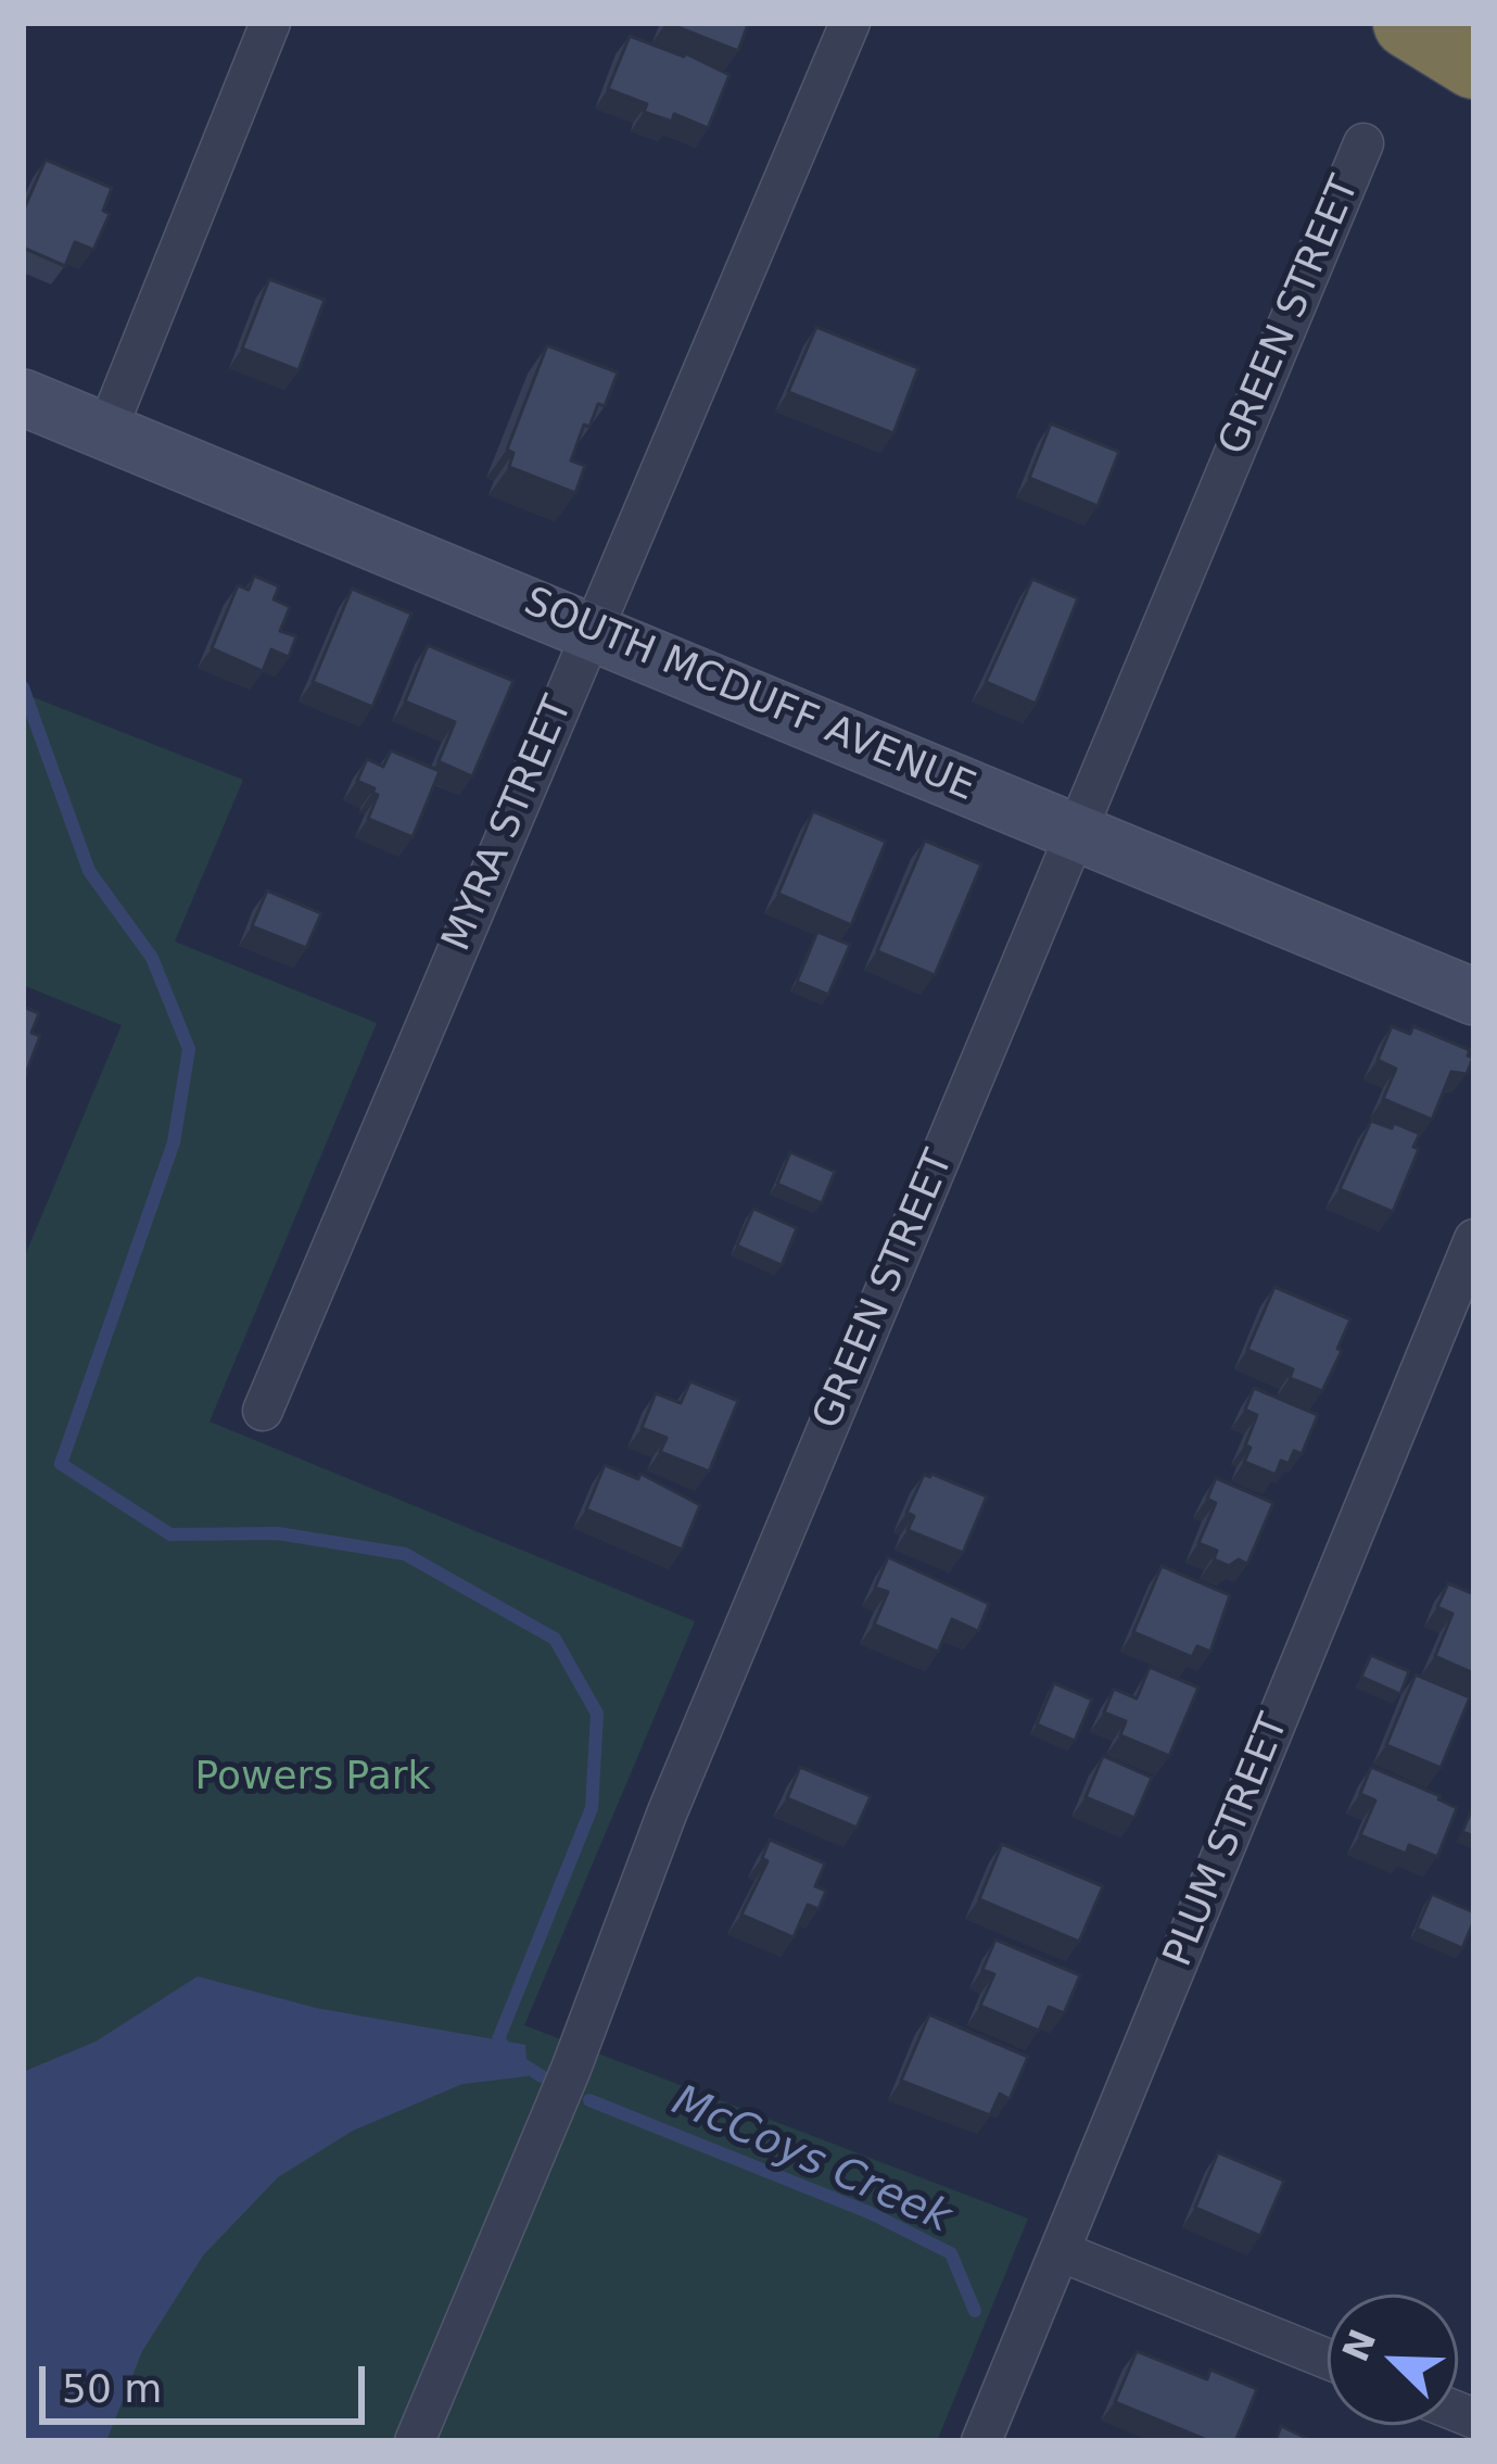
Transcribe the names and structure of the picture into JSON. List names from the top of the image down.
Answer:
{
  "streets": {
    "main road": ["SOUTH MCDUFF AVENUE"],
    "street": ["GREEN STREET", "MYRA STREET", "PLUM STREET"]
  },
  "crossings": [
    ["GREEN STREET", "SOUTH MCDUFF AVENUE"],
    ["SOUTH MCDUFF AVENUE", "MYRA STREET"]
  ],
  "water": ["McCoys Creek"],
  "parks": ["Powers Park"],
  "scale_bar": "50 m",
  "north": "top left"
}
